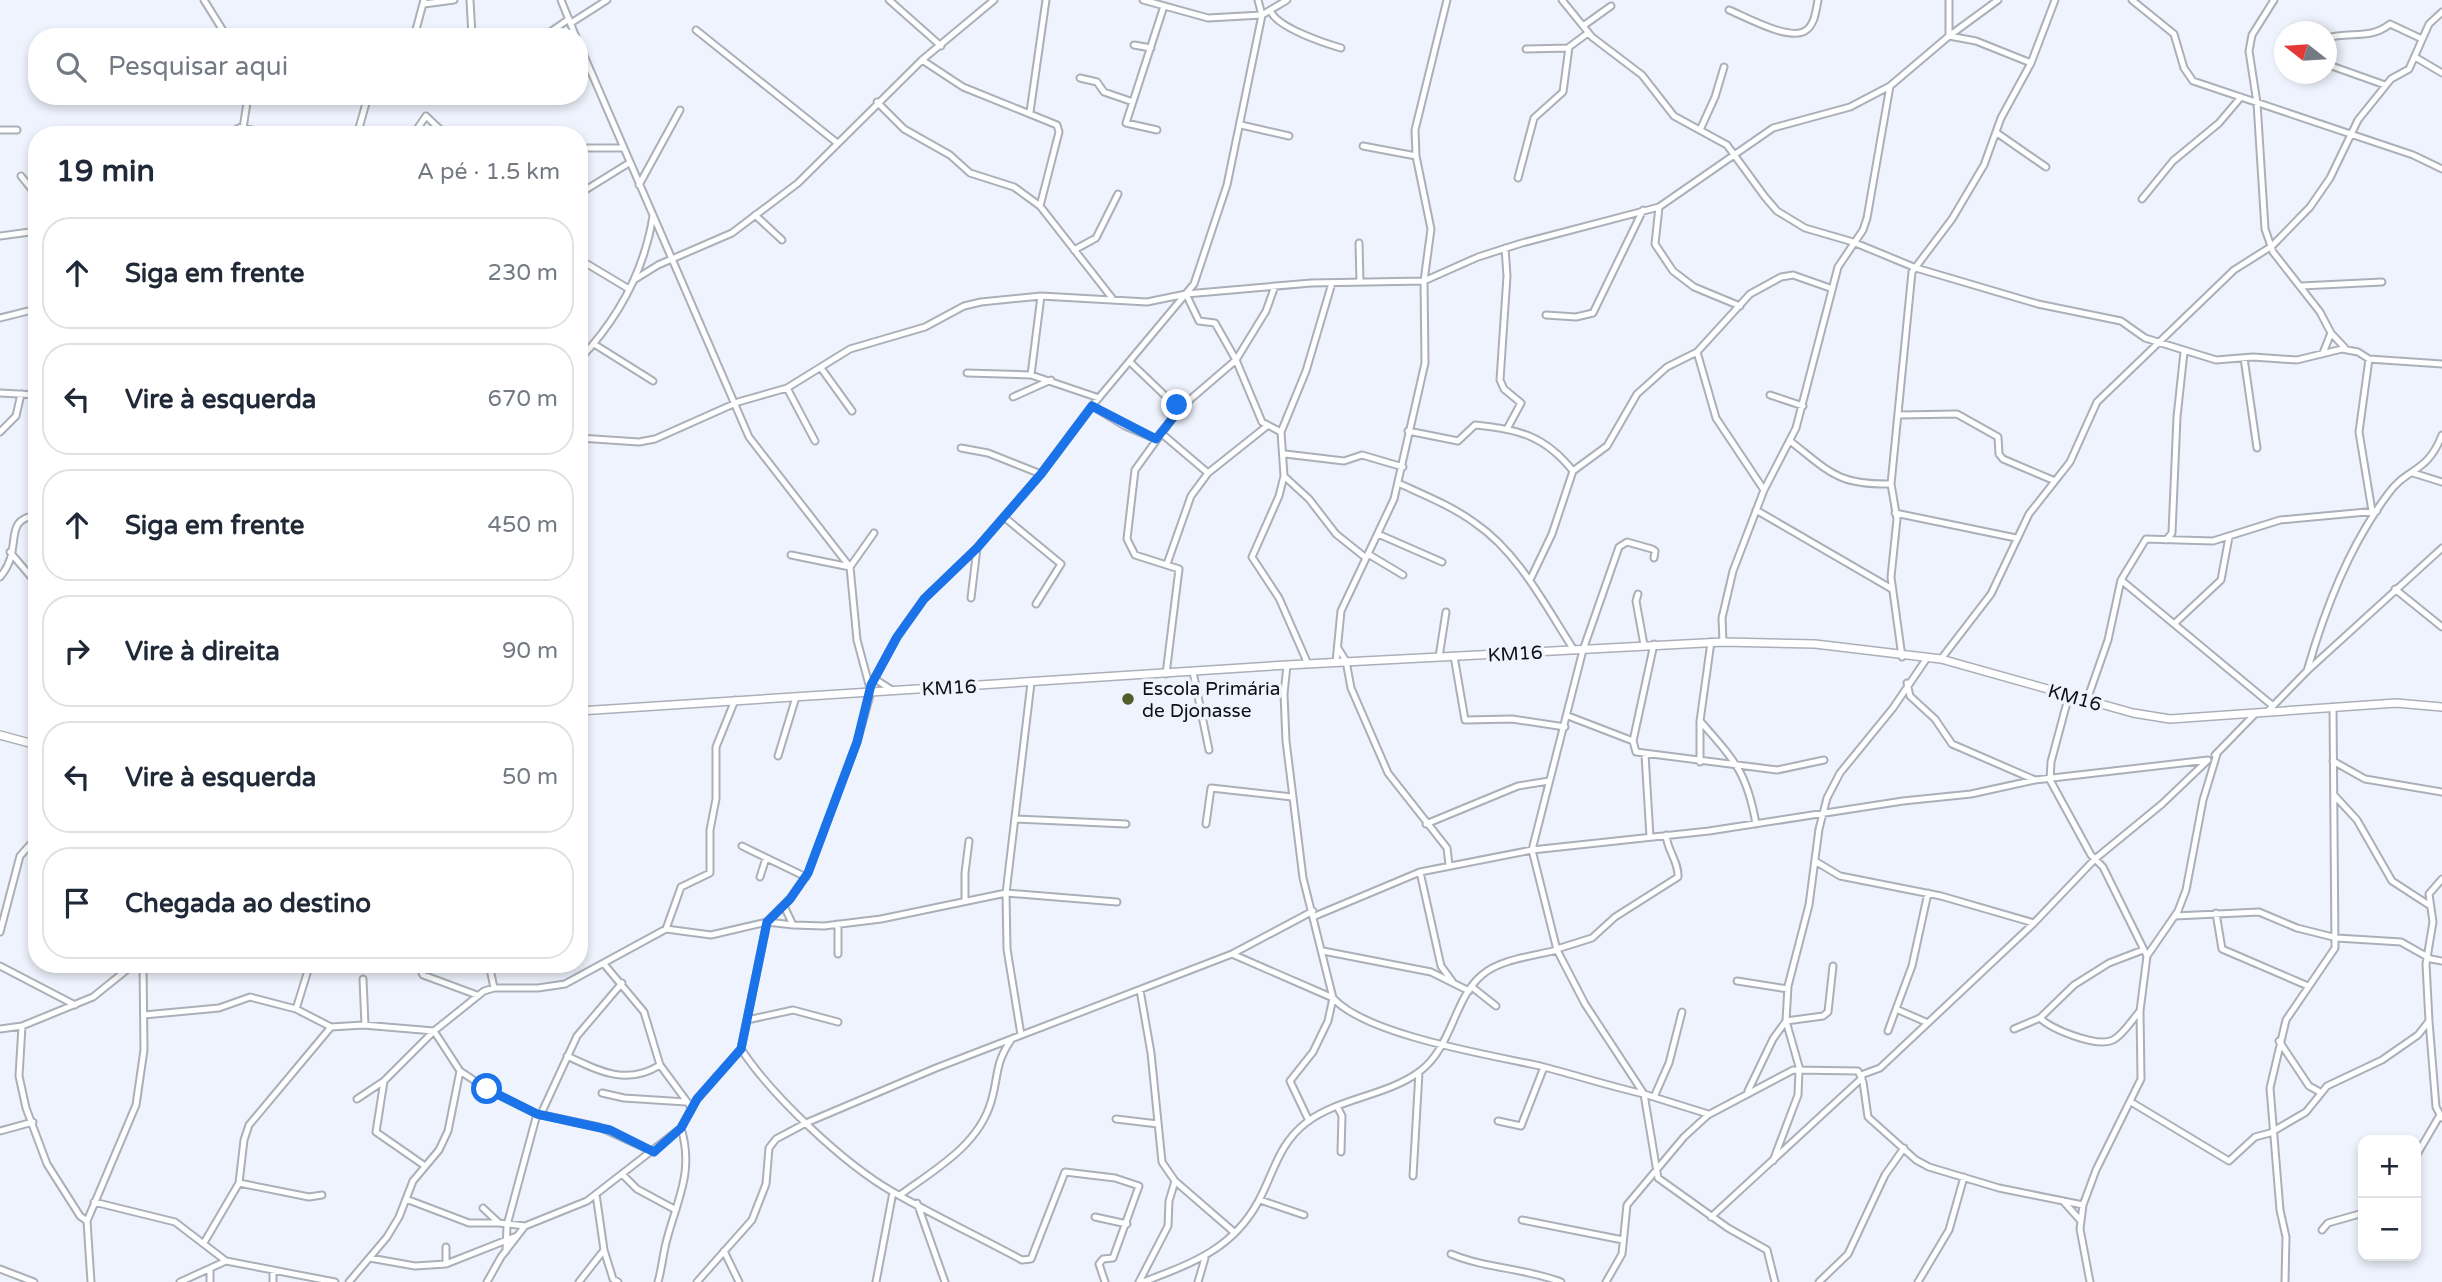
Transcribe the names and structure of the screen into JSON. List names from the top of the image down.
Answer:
{
  "streets": {
    "street": ["KM16"]
  },
  "places": ["Escola Primária de Djonasse"],
  "north": "left",
  "page": {
    "search": "Pesquisar aqui",
    "heading": ["19 min", "A pé · 1.5 km"],
    "list": [
      ["Siga em frente", "230 m"],
      ["Vire à esquerda", "670 m"],
      ["Siga em frente", "450 m"],
      ["Vire à direita", "90 m"],
      ["Vire à esquerda", "50 m"],
      "Chegada ao destino"
    ],
    "map_buttons": ["+", "−"]
  }
}
